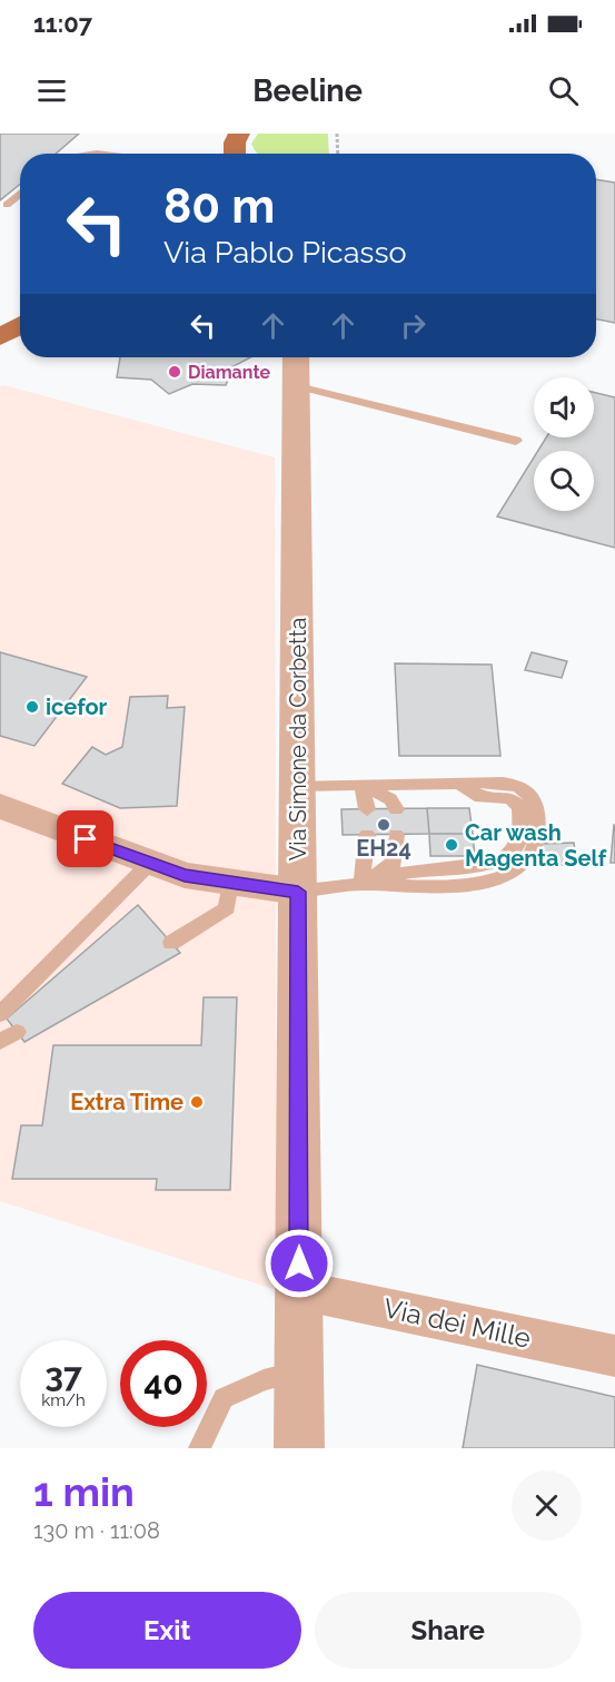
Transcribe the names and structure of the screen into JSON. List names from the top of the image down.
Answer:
{
  "streets": {
    "street": ["Via Simone da Corbetta", "Via dei Mille"]
  },
  "crossings": [
    ["Via Simone da Corbetta", "Via dei Mille"]
  ],
  "places": [
    "Diamante",
    "icefor",
    "EH24",
    "Car wash Magenta Self",
    "Extra Time"
  ],
  "page": {
    "status": "11:07",
    "header": "Beeline",
    "turn": ["80 m", "Via Pablo Picasso"],
    "speed": "37 km/h",
    "limit": "40",
    "heading": ["1 min", "130 m · 11:08"],
    "buttons": ["Exit", "Share"]
  }
}
